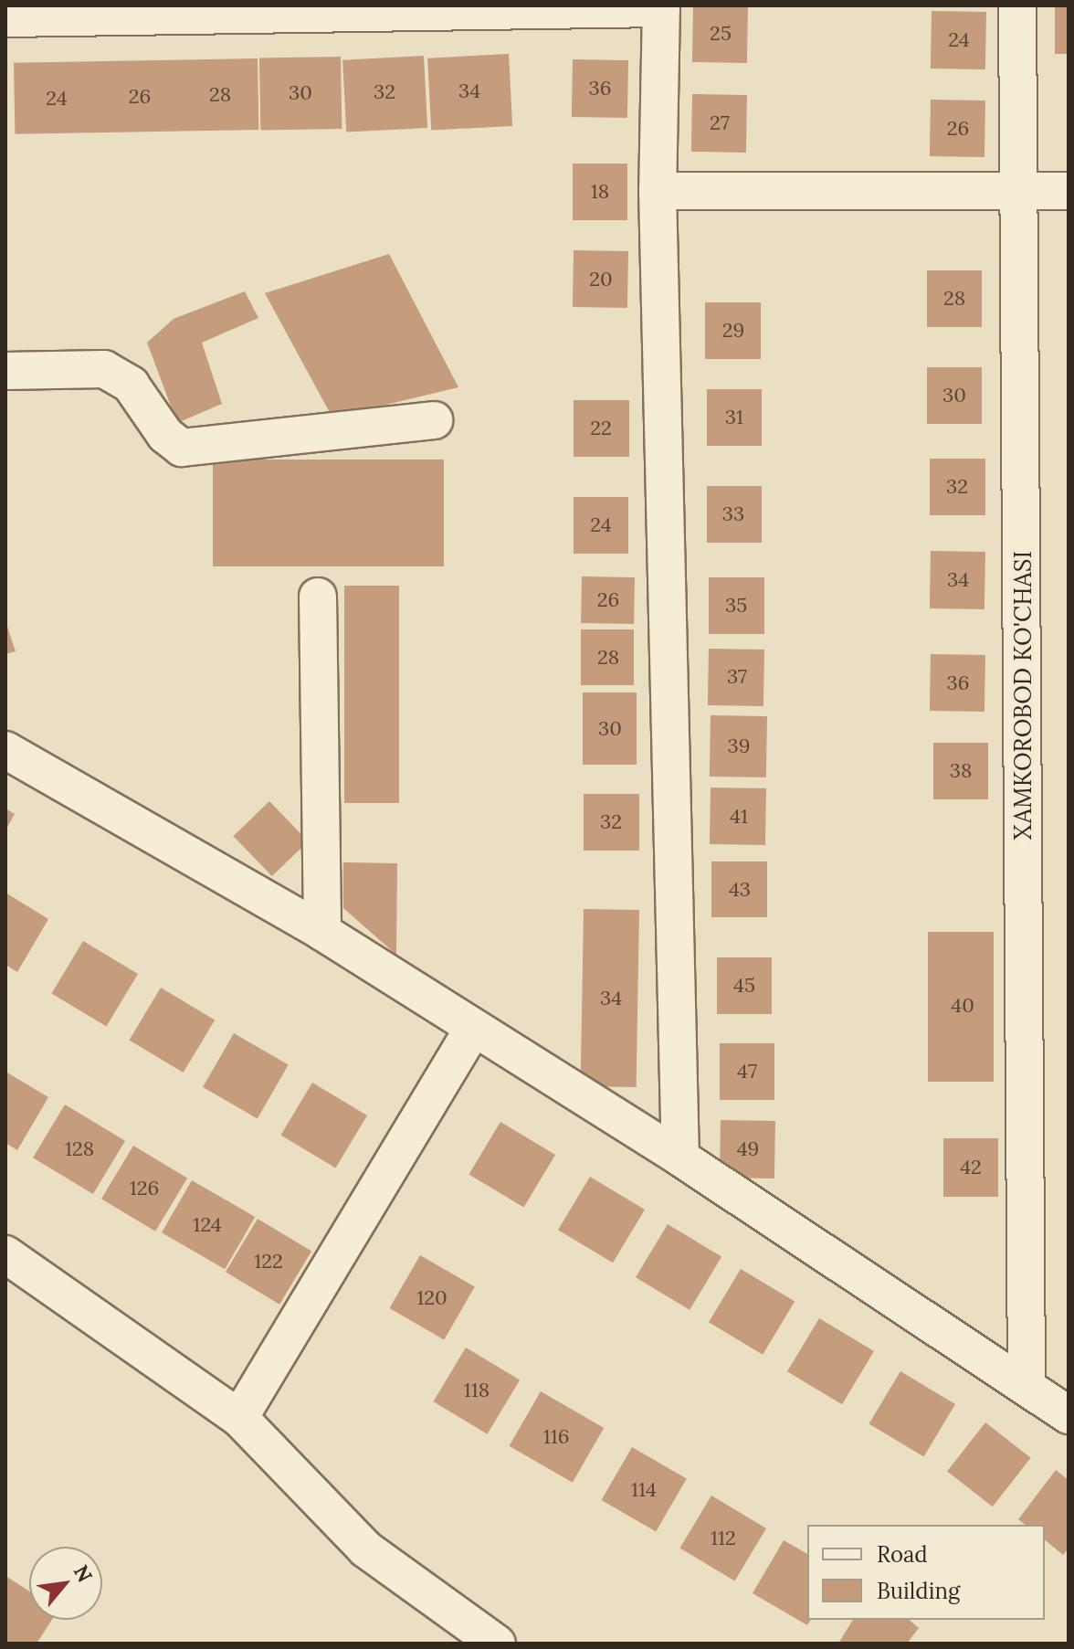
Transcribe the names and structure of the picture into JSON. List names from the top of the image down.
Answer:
{
  "streets": {
    "street": ["XAMKOROBOD KO'CHASI"]
  },
  "house_numbers": [
    "25",
    "24",
    "36",
    "34",
    "32",
    "30",
    "28",
    "26",
    "24",
    "27",
    "26",
    "18",
    "20",
    "28",
    "29",
    "30",
    "31",
    "22",
    "32",
    "33",
    "24",
    "34",
    "26",
    "35",
    "28",
    "37",
    "36",
    "30",
    "39",
    "38",
    "41",
    "32",
    "43",
    "45",
    "34",
    "40",
    "47",
    "128",
    "49",
    "42",
    "126",
    "124",
    "122",
    "120",
    "118",
    "116",
    "114",
    "112"
  ],
  "legend": ["Road", "Building"],
  "north": "top right"
}
